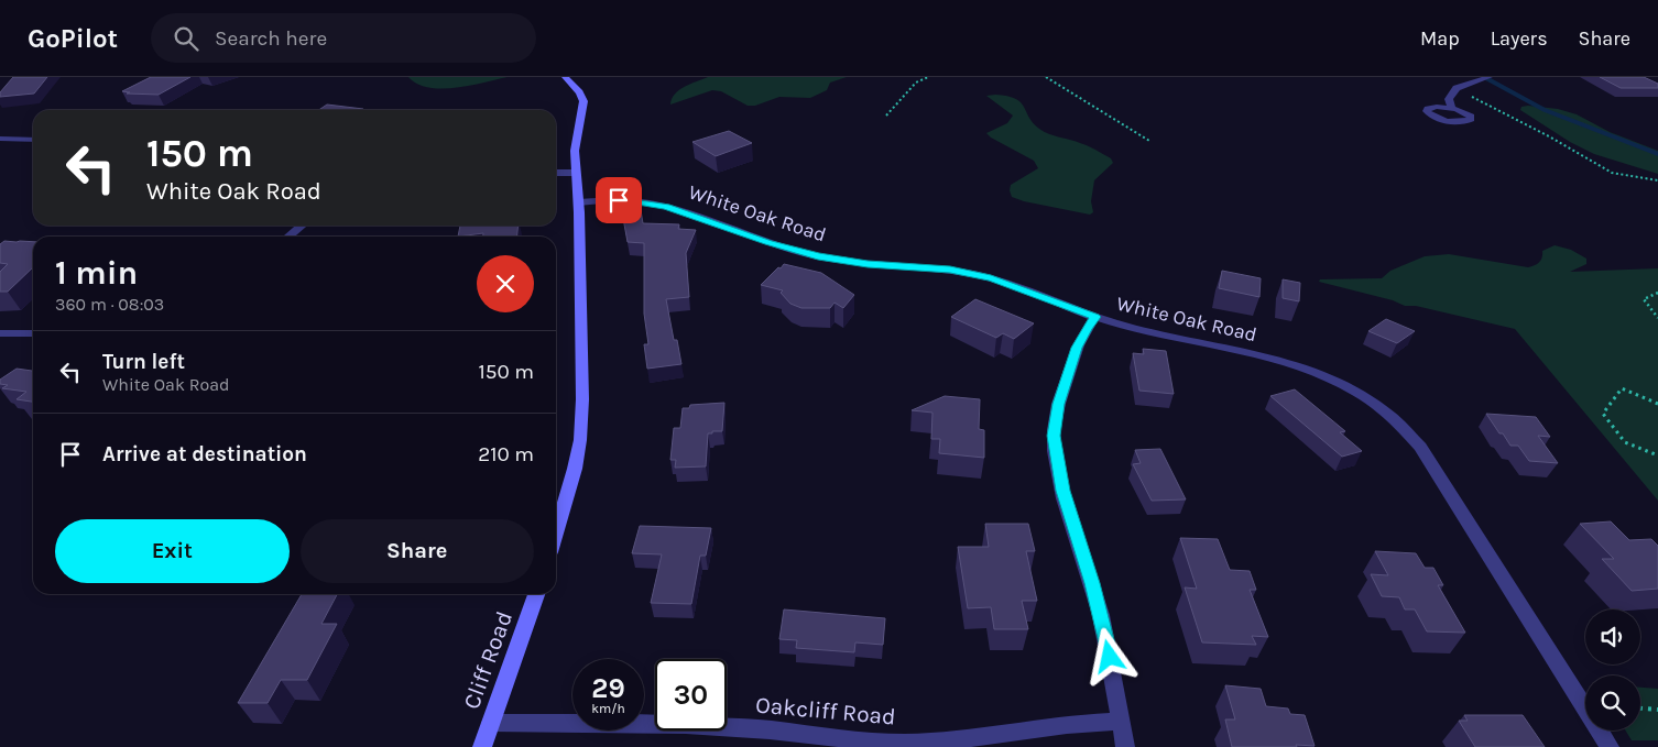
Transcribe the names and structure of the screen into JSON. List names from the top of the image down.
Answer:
{
  "streets": {
    "street": ["White Oak Road", "Cliff Road", "Oakcliff Road"]
  },
  "crossings": [
    ["Cliff Road", "Oakcliff Road"]
  ],
  "page": {
    "header": "GoPilot",
    "search": "Search here",
    "nav": ["Map", "Layers", "Share"],
    "turn": ["150 m", "White Oak Road"],
    "heading": ["1 min", "360 m · 08:03"],
    "list": [
      {
        "name": "Turn left",
        "note": "White Oak Road",
        "value": "150 m"
      },
      {
        "name": "Arrive at destination",
        "value": "210 m"
      }
    ],
    "buttons": ["Exit", "Share"],
    "speed": "29 km/h",
    "limit": "30"
  }
}
